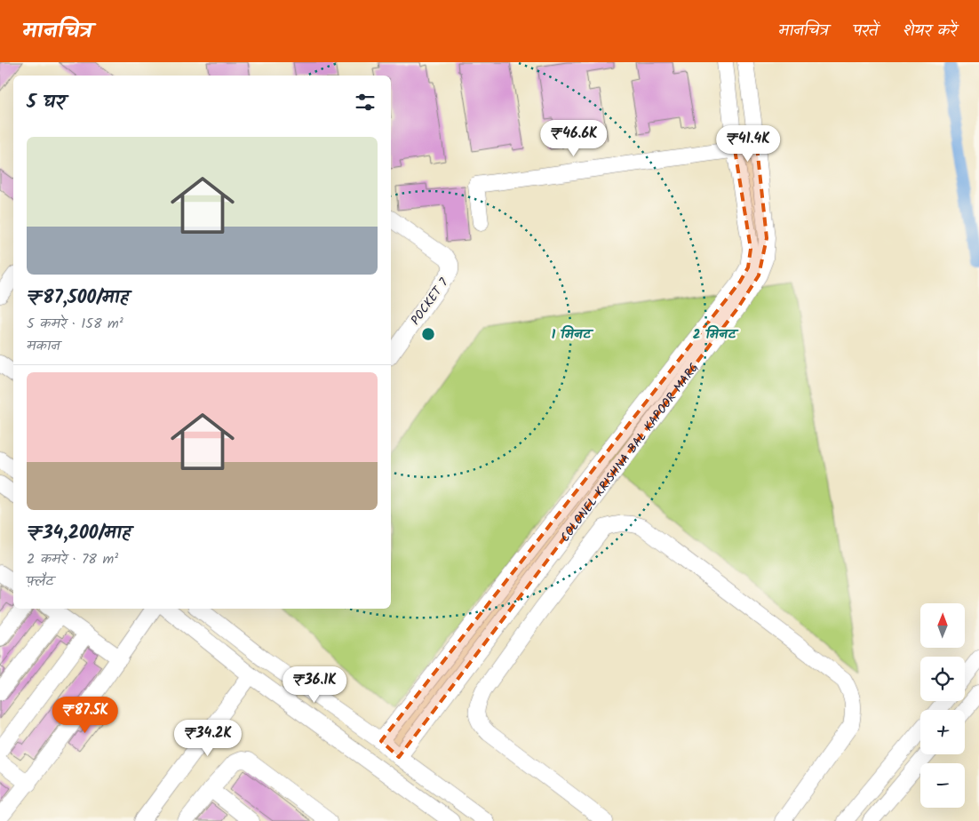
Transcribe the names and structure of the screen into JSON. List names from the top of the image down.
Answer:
{
  "streets": {
    "street": ["POCKET 7", "COLONEL KRISHNA BAL KAPOOR MARG"]
  },
  "north": "top",
  "page": {
    "header": "मानचित्र",
    "nav": ["मानचित्र", "परतें", "शेयर करें"],
    "heading": "5 घर",
    "price": [
      "₹46.6K",
      "₹41.4K",
      "₹36.1K",
      "₹87.5K",
      "₹34.2K"
    ],
    "list": [
      {
        "name": "₹87,500/माह",
        "note": "5 कमरे · 158 m² · मकान"
      },
      {
        "name": "₹34,200/माह",
        "note": "2 कमरे · 78 m² · फ़्लैट"
      }
    ],
    "map_buttons": ["+", "−"]
  },
  "rings": ["1 मिनट", "2 मिनट"]
}
